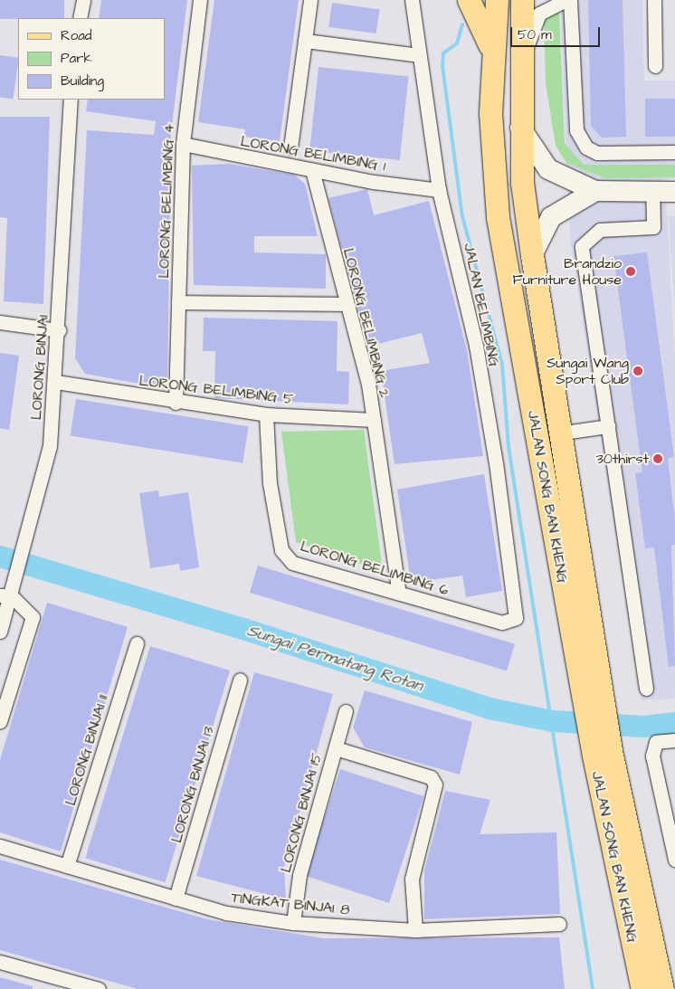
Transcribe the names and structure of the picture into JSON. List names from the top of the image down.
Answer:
{
  "streets": {
    "main road": ["JALAN SONG BAN KHENG"],
    "street": [
      "LORONG BELIMBING 1",
      "LORONG BELIMBING 4",
      "JALAN BELIMBING",
      "LORONG BELIMBING 2",
      "LORONG BINJAI",
      "LORONG BELIMBING 5",
      "LORONG BELIMBING 6",
      "LORONG BINJAI 11",
      "LORONG BINJAI 13",
      "LORONG BINJAI 15",
      "TINGKAT BINJAI 8"
    ]
  },
  "crossings": [
    ["LORONG BELIMBING 1", "LORONG BELIMBING 4"],
    ["LORONG BELIMBING 1", "JALAN BELIMBING"],
    ["LORONG BELIMBING 1", "LORONG BELIMBING 2"],
    ["LORONG BELIMBING 4", "LORONG BELIMBING 5"],
    ["JALAN BELIMBING", "LORONG BELIMBING 6"],
    ["LORONG BELIMBING 2", "LORONG BELIMBING 5"],
    ["LORONG BELIMBING 2", "LORONG BELIMBING 6"],
    ["LORONG BINJAI", "LORONG BELIMBING 5"],
    ["LORONG BELIMBING 5", "LORONG BELIMBING 6"],
    ["LORONG BINJAI 11", "TINGKAT BINJAI 8"],
    ["LORONG BINJAI 13", "TINGKAT BINJAI 8"],
    ["LORONG BINJAI 15", "TINGKAT BINJAI 8"]
  ],
  "water": ["Sungai Permatang Rotan"],
  "places": ["Brandzio Furniture House", "Sungai Wang Sport Club", "30thirst"],
  "legend": ["Road", "Park", "Building"],
  "scale_bar": "50 m"
}
